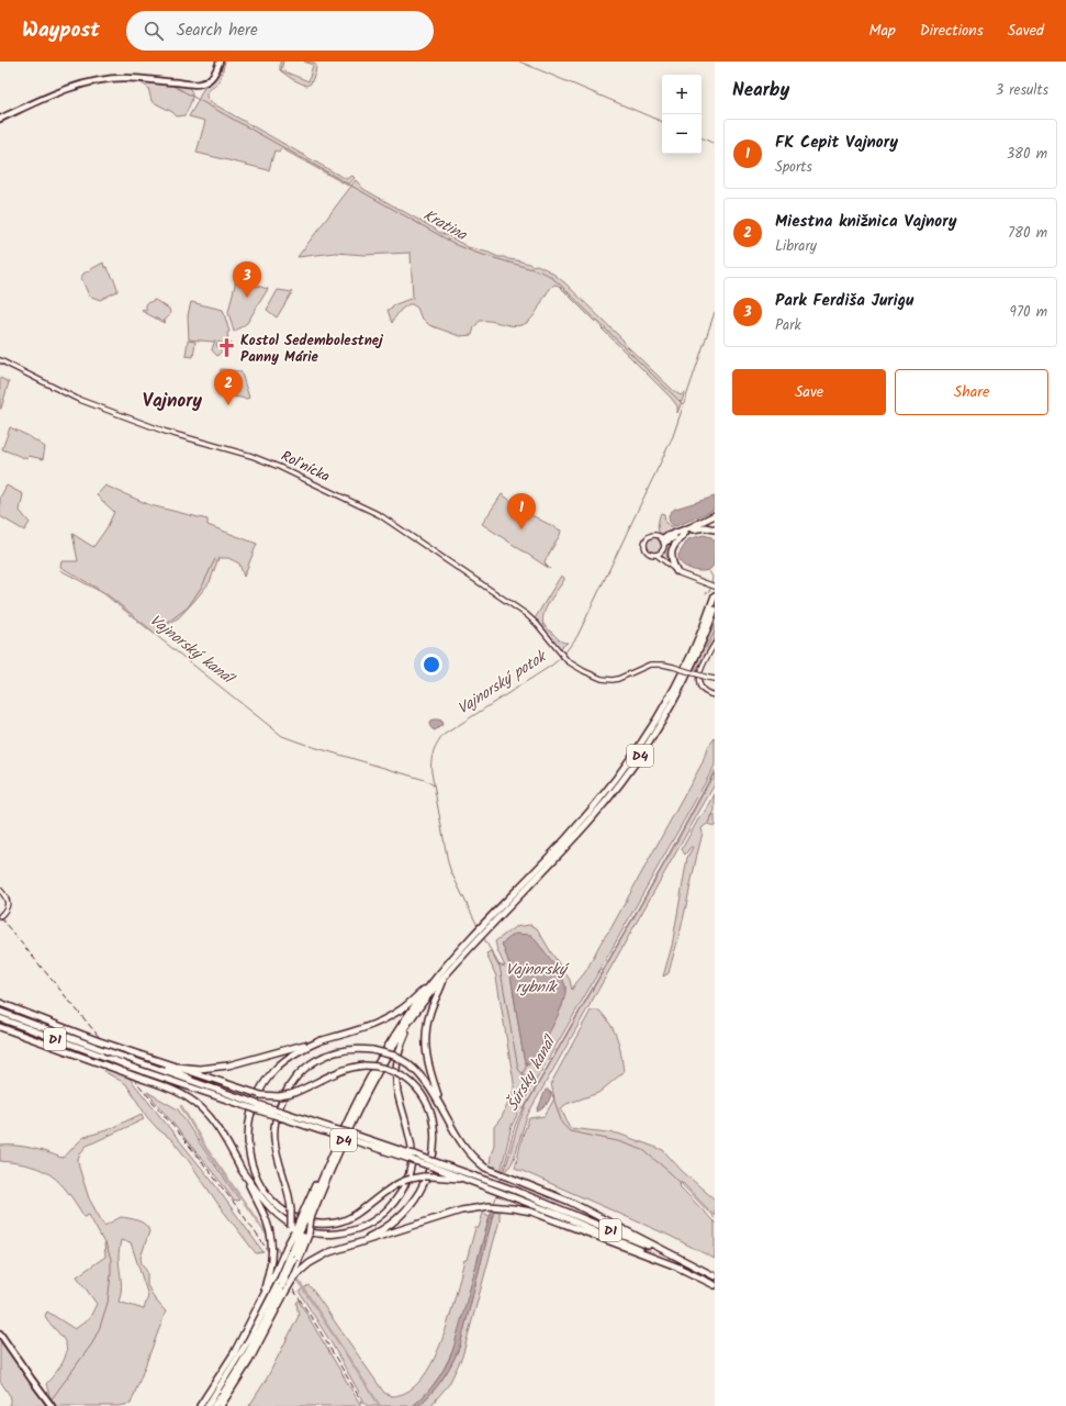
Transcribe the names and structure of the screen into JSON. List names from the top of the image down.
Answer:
{
  "streets": {
    "highway": ["D4", "D1"],
    "street": ["Roľnícka"]
  },
  "districts": ["Vajnory"],
  "water": [
    "Kratina",
    "Vajnorský kanál",
    "Vajnorský potok",
    "Vajnorský rybník",
    "Šúrsky kanál"
  ],
  "places": {
    "church": ["Kostol Sedembolestnej Panny Márie"]
  },
  "page": {
    "header": "Waypost",
    "search": "Search here",
    "nav": ["Map", "Directions", "Saved"],
    "heading": ["Nearby", "3 results"],
    "map_buttons": ["+", "−"],
    "list": [
      {
        "mark": "1",
        "name": "FK Cepit Vajnory",
        "note": "Sports",
        "value": "380 m"
      },
      {
        "mark": "2",
        "name": "Miestna knižnica Vajnory",
        "note": "Library",
        "value": "780 m"
      },
      {
        "mark": "3",
        "name": "Park Ferdiša Jurigu",
        "note": "Park",
        "value": "970 m"
      }
    ],
    "pins": ["3", "2", "1"],
    "buttons": ["Save", "Share"]
  }
}
